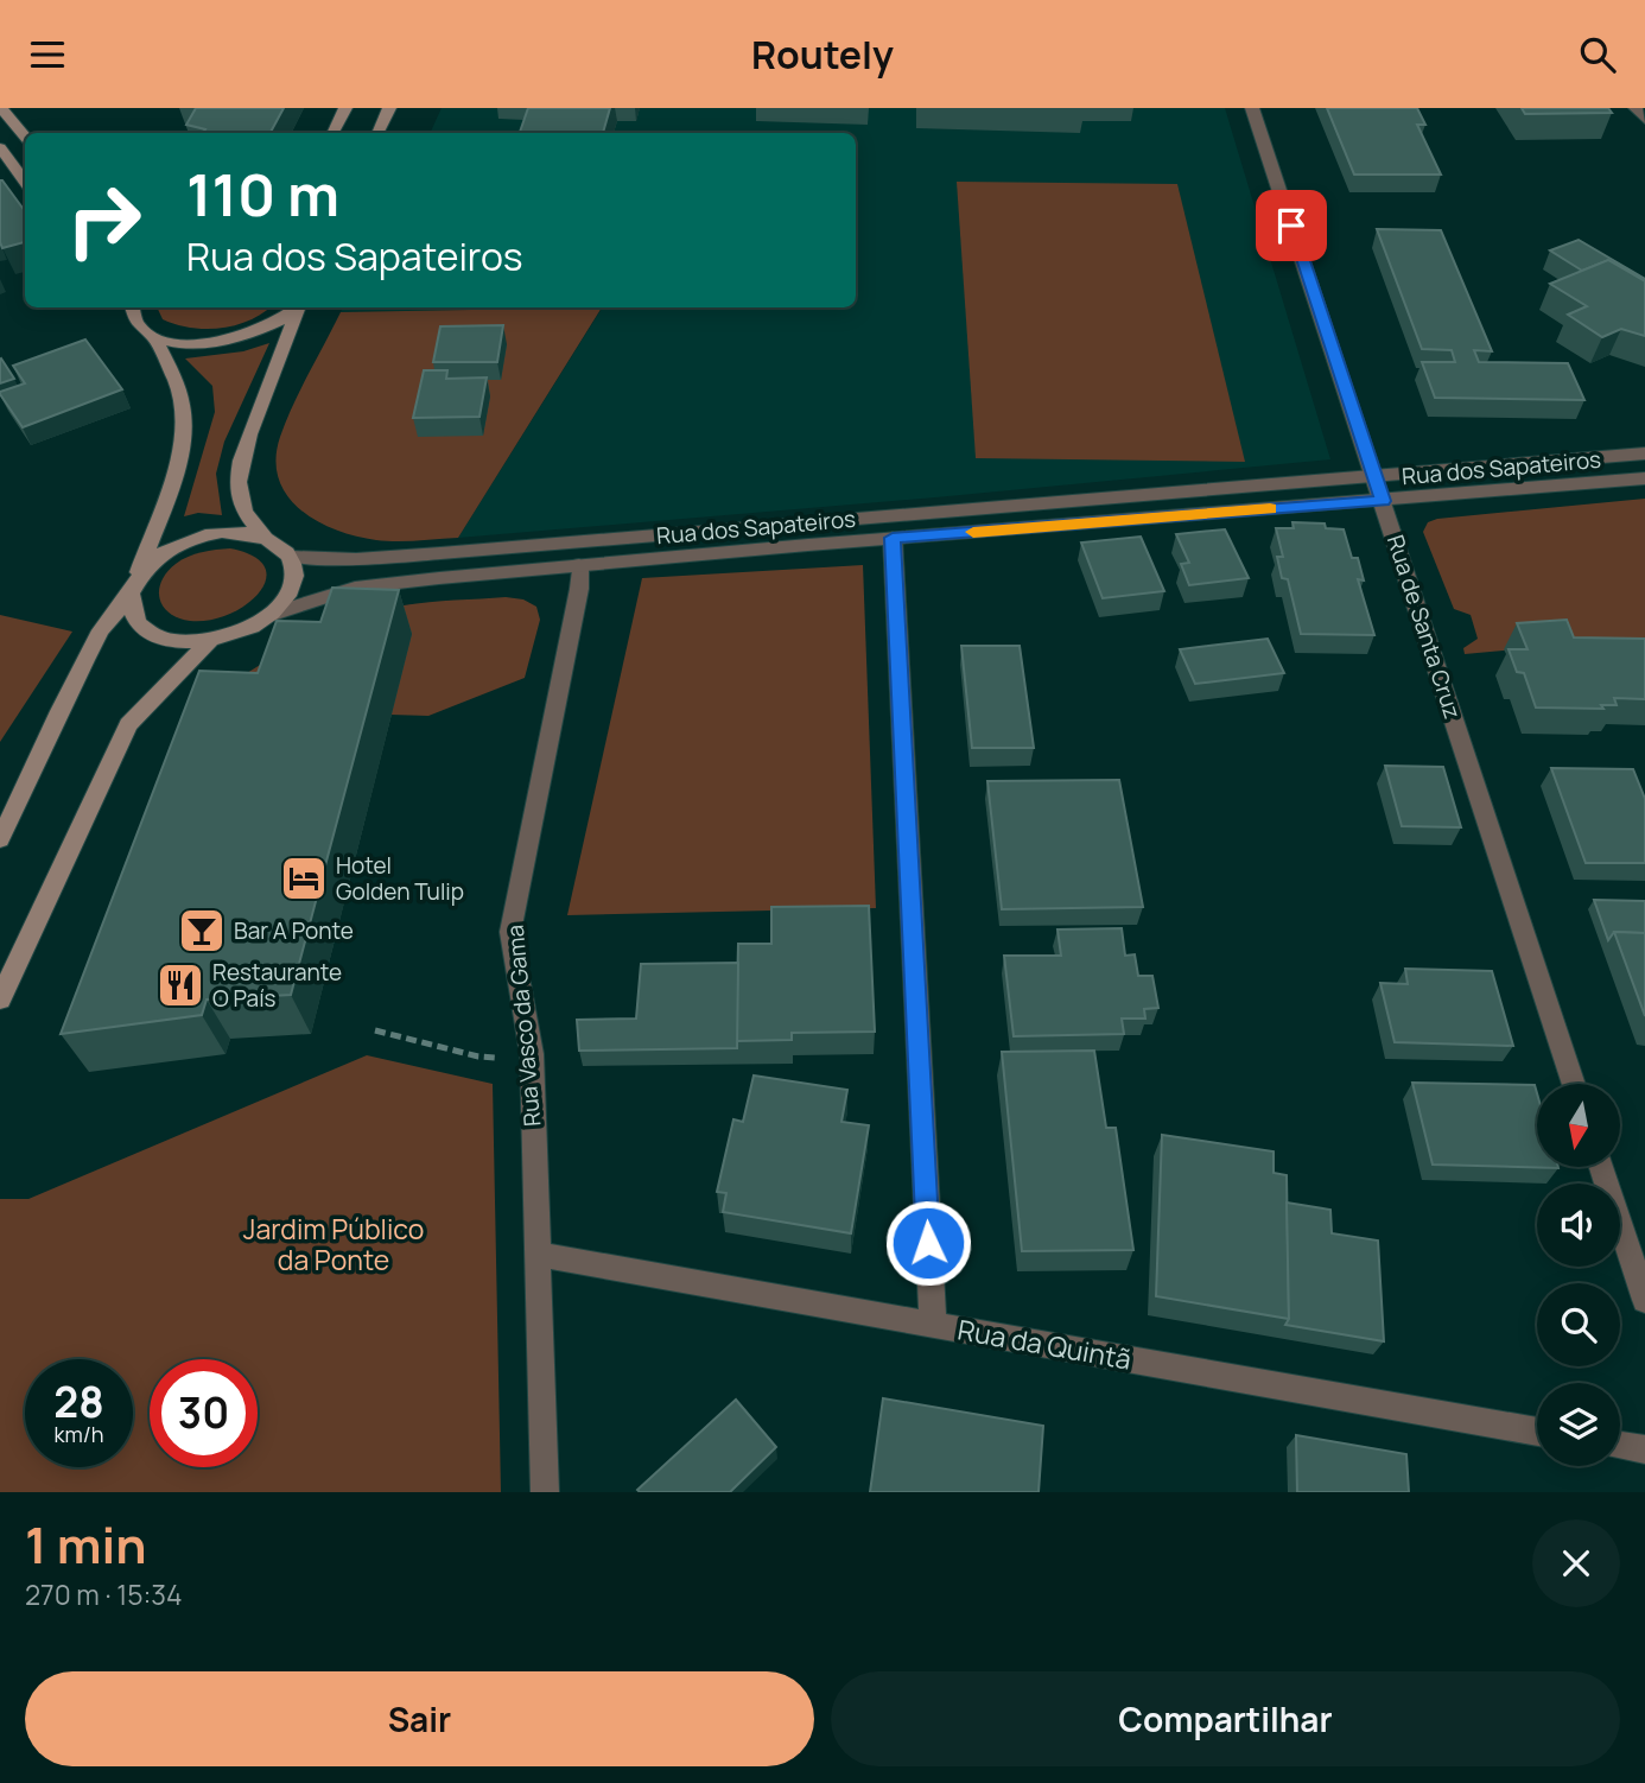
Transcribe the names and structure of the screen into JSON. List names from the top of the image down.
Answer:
{
  "streets": {
    "street": [
      "Rua dos Sapateiros",
      "Rua de Santa Cruz",
      "Rua Vasco da Gama",
      "Rua da Quintã"
    ]
  },
  "crossings": [
    ["Rua dos Sapateiros", "Rua de Santa Cruz"],
    ["Rua dos Sapateiros", "Rua Vasco da Gama"],
    ["Rua Vasco da Gama", "Rua da Quintã"]
  ],
  "parks": ["Jardim Público da Ponte"],
  "places": {
    "hotel": ["Hotel Golden Tulip"],
    "bar": ["Bar A Ponte"],
    "restaurant": ["Restaurante O País"]
  },
  "north": "bottom",
  "page": {
    "header": "Routely",
    "turn": ["110 m", "Rua dos Sapateiros"],
    "speed": "28 km/h",
    "limit": "30",
    "heading": ["1 min", "270 m · 15:34"],
    "buttons": ["Sair", "Compartilhar"]
  }
}
